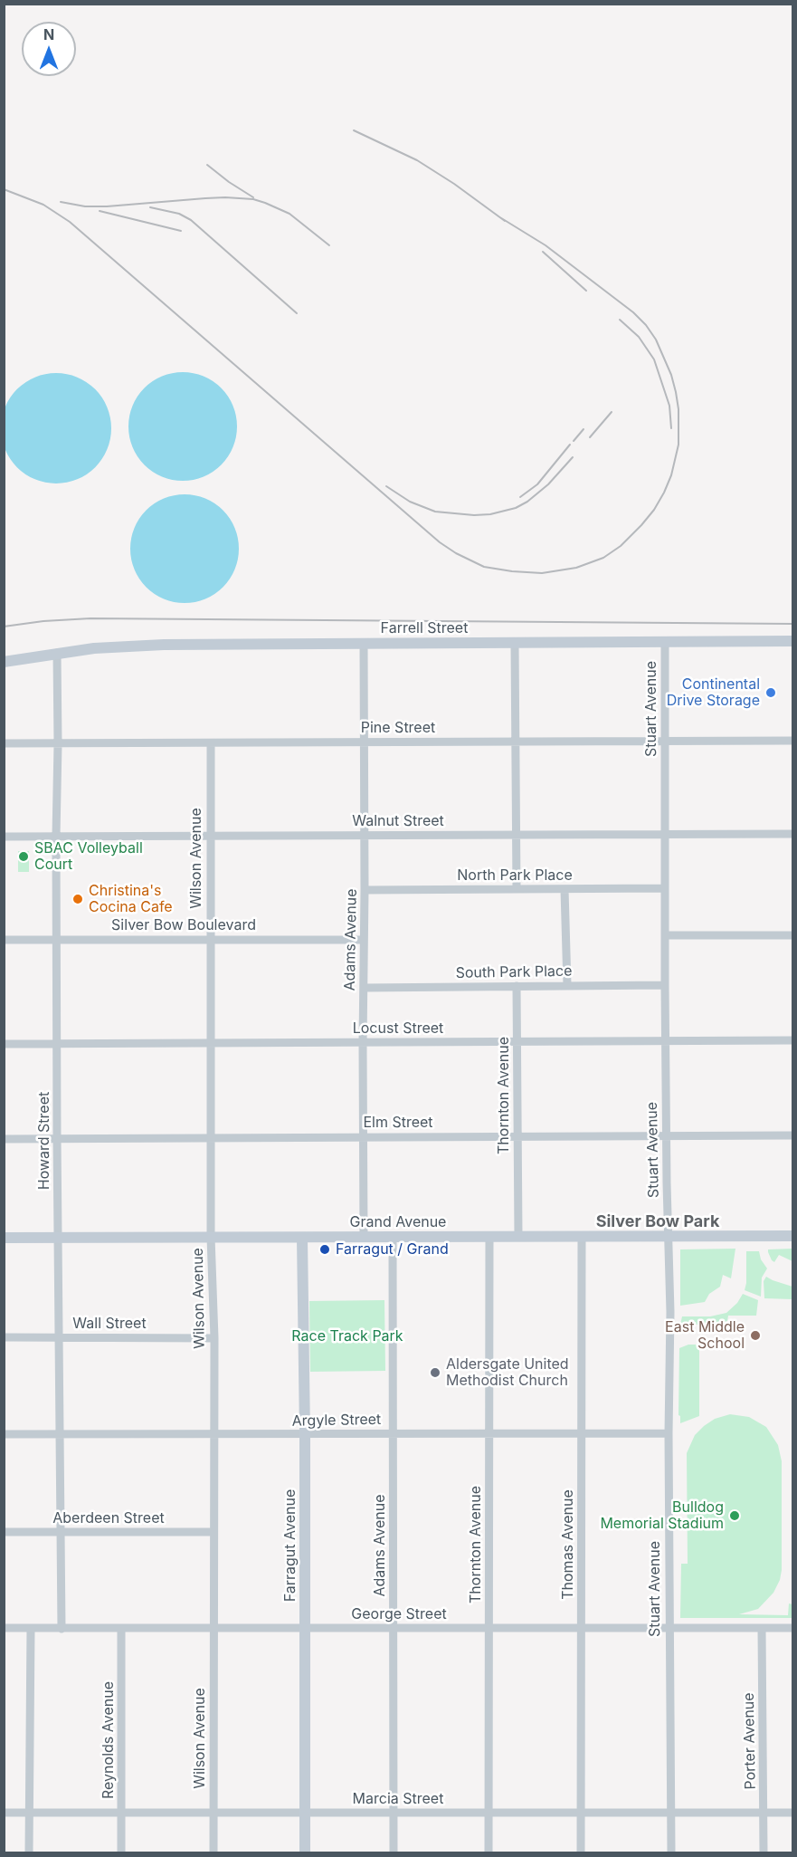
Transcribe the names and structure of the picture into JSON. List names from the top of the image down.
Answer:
{
  "streets": {
    "main road": ["Farrell Street", "Grand Avenue", "Farragut Avenue"],
    "street": [
      "Stuart Avenue",
      "Pine Street",
      "Walnut Street",
      "Wilson Avenue",
      "North Park Place",
      "Silver Bow Boulevard",
      "Adams Avenue",
      "South Park Place",
      "Locust Street",
      "Thornton Avenue",
      "Elm Street",
      "Howard Street",
      "Wall Street",
      "Argyle Street",
      "Aberdeen Street",
      "Thomas Avenue",
      "George Street",
      "Reynolds Avenue",
      "Porter Avenue",
      "Marcia Street"
    ]
  },
  "crossings": [
    ["Farrell Street", "Stuart Avenue"],
    ["Farrell Street", "Adams Avenue"],
    ["Farrell Street", "Howard Street"],
    ["Stuart Avenue", "Pine Street"],
    ["Stuart Avenue", "Walnut Street"],
    ["Stuart Avenue", "North Park Place"],
    ["Stuart Avenue", "South Park Place"],
    ["Stuart Avenue", "Locust Street"],
    ["Stuart Avenue", "Elm Street"],
    ["Stuart Avenue", "Grand Avenue"],
    ["Stuart Avenue", "Argyle Street"],
    ["Stuart Avenue", "George Street"],
    ["Stuart Avenue", "Marcia Street"],
    ["Pine Street", "Wilson Avenue"],
    ["Pine Street", "Adams Avenue"],
    ["Pine Street", "Howard Street"],
    ["Walnut Street", "Wilson Avenue"],
    ["Walnut Street", "Adams Avenue"],
    ["Walnut Street", "Howard Street"],
    ["Wilson Avenue", "Silver Bow Boulevard"],
    ["Wilson Avenue", "Locust Street"],
    ["Wilson Avenue", "Elm Street"],
    ["Wilson Avenue", "Grand Avenue"],
    ["Wilson Avenue", "Wall Street"],
    ["Wilson Avenue", "Argyle Street"],
    ["Wilson Avenue", "Aberdeen Street"],
    ["Wilson Avenue", "George Street"],
    ["Wilson Avenue", "Marcia Street"],
    ["North Park Place", "Adams Avenue"],
    ["Silver Bow Boulevard", "Adams Avenue"],
    ["Silver Bow Boulevard", "Howard Street"],
    ["Adams Avenue", "South Park Place"],
    ["Adams Avenue", "Locust Street"],
    ["Adams Avenue", "Elm Street"],
    ["Adams Avenue", "Grand Avenue"],
    ["Adams Avenue", "Argyle Street"],
    ["Adams Avenue", "George Street"],
    ["Adams Avenue", "Marcia Street"],
    ["South Park Place", "Thornton Avenue"],
    ["Locust Street", "Thornton Avenue"],
    ["Locust Street", "Howard Street"],
    ["Thornton Avenue", "Elm Street"],
    ["Thornton Avenue", "Grand Avenue"],
    ["Thornton Avenue", "Argyle Street"],
    ["Thornton Avenue", "George Street"],
    ["Thornton Avenue", "Marcia Street"],
    ["Elm Street", "Howard Street"],
    ["Howard Street", "Grand Avenue"],
    ["Howard Street", "Wall Street"],
    ["Howard Street", "Argyle Street"],
    ["Howard Street", "Aberdeen Street"],
    ["Howard Street", "George Street"],
    ["Grand Avenue", "Thomas Avenue"],
    ["Grand Avenue", "Farragut Avenue"],
    ["Argyle Street", "Thomas Avenue"],
    ["Argyle Street", "Farragut Avenue"],
    ["Thomas Avenue", "George Street"],
    ["Thomas Avenue", "Marcia Street"],
    ["Farragut Avenue", "George Street"],
    ["Farragut Avenue", "Marcia Street"],
    ["George Street", "Reynolds Avenue"],
    ["George Street", "Porter Avenue"],
    ["Reynolds Avenue", "Marcia Street"],
    ["Porter Avenue", "Marcia Street"]
  ],
  "districts": ["Silver Bow Park"],
  "parks": ["Race Track Park"],
  "places": [
    "Continental Drive Storage",
    "SBAC Volleyball Court",
    "Christina's Cocina Cafe",
    "Farragut / Grand",
    "East Middle School",
    "Aldersgate United Methodist Church",
    "Bulldog Memorial Stadium"
  ],
  "north": "top"
}
